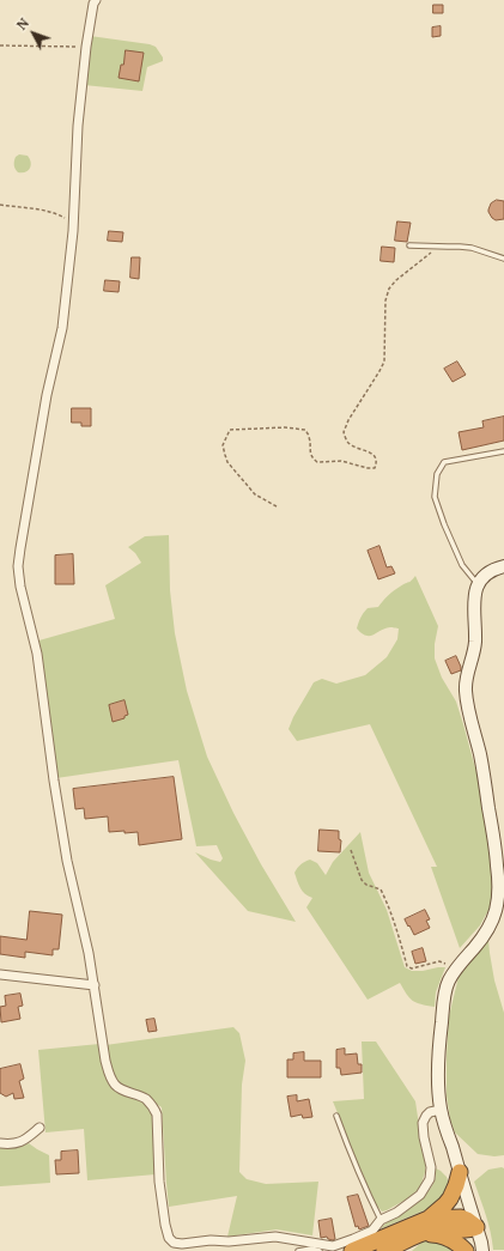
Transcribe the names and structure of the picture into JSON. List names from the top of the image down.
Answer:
{
  "north": "top left"
}
